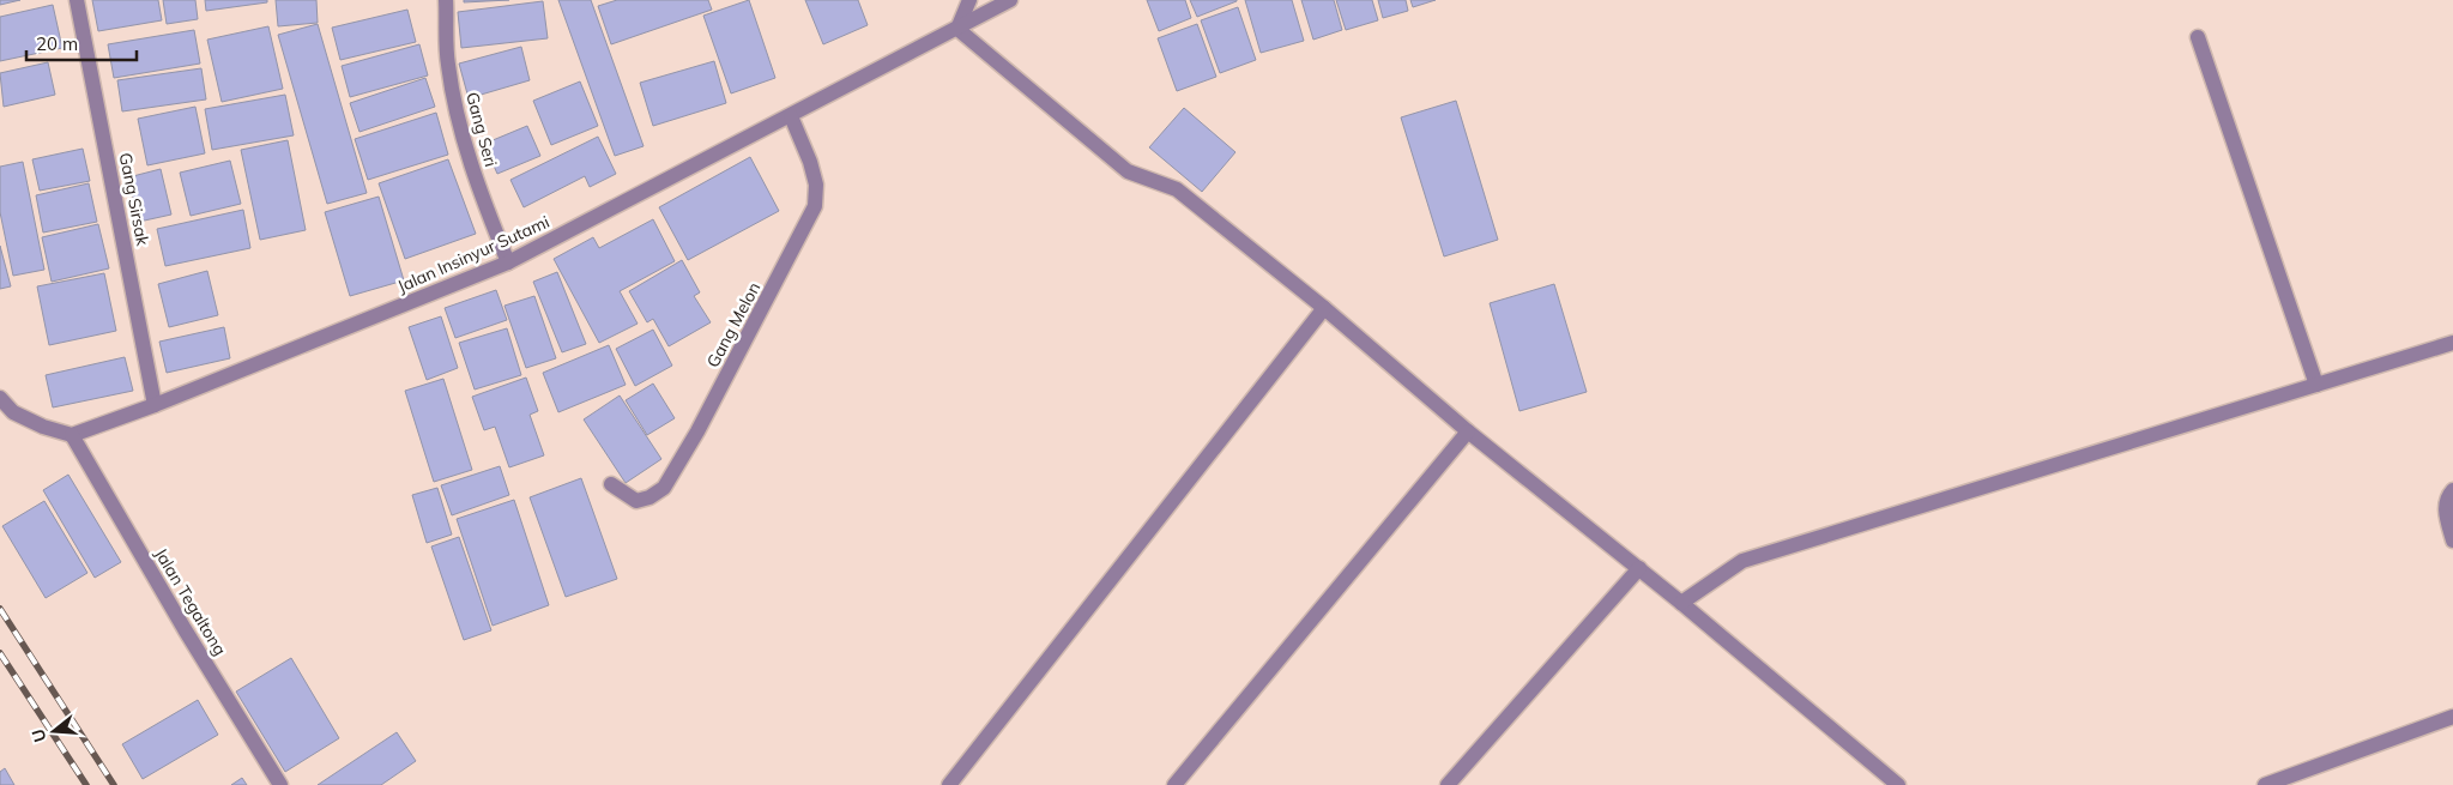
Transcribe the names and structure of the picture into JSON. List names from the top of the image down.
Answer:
{
  "streets": {
    "street": [
      "Gang Seri",
      "Gang Sirsak",
      "Jalan Insinyur Sutami",
      "Gang Melon",
      "Jalan Tegaltong"
    ]
  },
  "crossings": [
    ["Gang Seri", "Jalan Insinyur Sutami"],
    ["Gang Sirsak", "Jalan Insinyur Sutami"],
    ["Jalan Insinyur Sutami", "Gang Melon"],
    ["Jalan Insinyur Sutami", "Jalan Tegaltong"]
  ],
  "scale_bar": "20 m",
  "north": "left"
}
